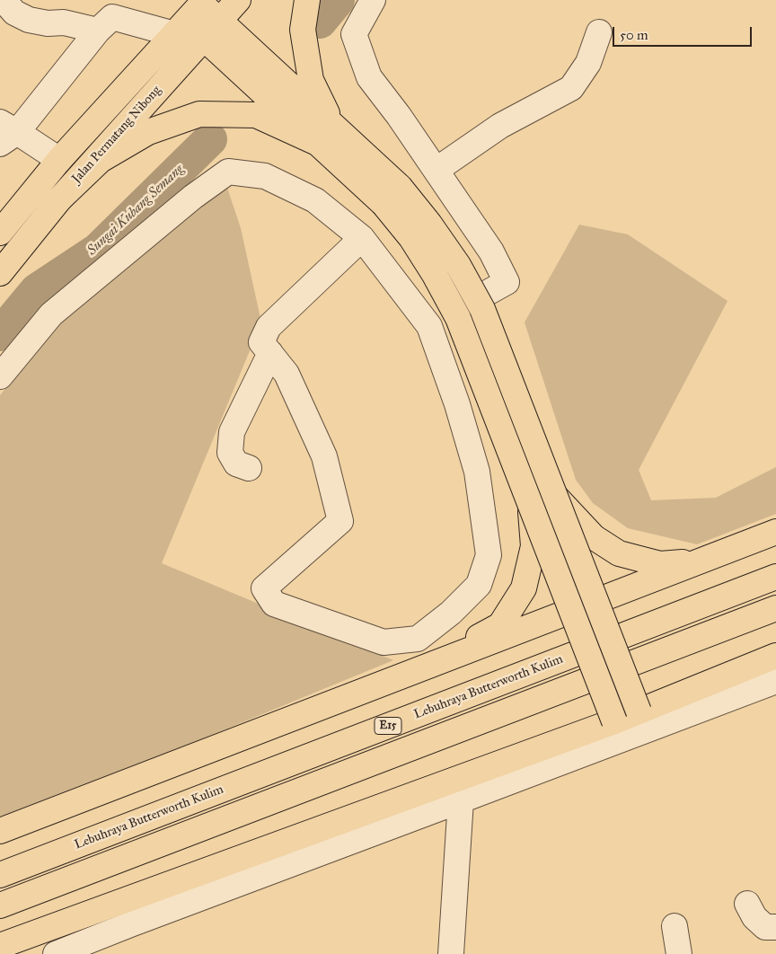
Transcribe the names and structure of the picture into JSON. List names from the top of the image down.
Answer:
{
  "streets": {
    "main road": ["Jalan Permatang Nibong", "Lebuhraya Butterworth Kulim", "E15"]
  },
  "water": ["Sungai Kubang Semang"],
  "scale_bar": "50 m"
}
